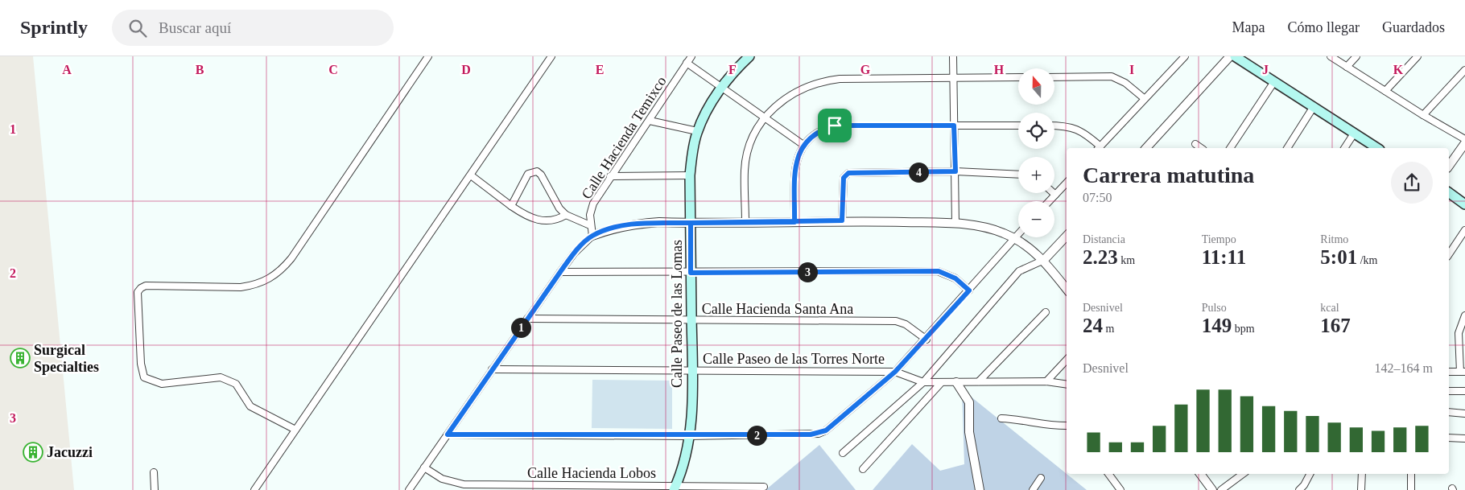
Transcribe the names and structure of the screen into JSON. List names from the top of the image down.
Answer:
{
  "streets": {
    "main road": ["Calle Paseo de las Lomas"],
    "street": [
      "Calle Hacienda Temixco",
      "Calle Hacienda Santa Ana",
      "Calle Paseo de las Torres Norte",
      "Calle Hacienda Lobos"
    ]
  },
  "crossings": [
    ["Calle Hacienda Santa Ana", "Calle Paseo de las Lomas"],
    ["Calle Paseo de las Lomas", "Calle Paseo de las Torres Norte"],
    ["Calle Paseo de las Lomas", "Calle Hacienda Lobos"]
  ],
  "places": {
    "building": ["Surgical Specialties", "Jacuzzi"]
  },
  "north": "top",
  "page": {
    "header": "Sprintly",
    "search": "Buscar aquí",
    "nav": ["Mapa", "Cómo llegar", "Guardados"],
    "map_buttons": ["+", "−"],
    "heading": ["Carrera matutina", "07:50"],
    "pins": [
      "4",
      "3",
      "1",
      "2"
    ],
    "stats": [
      ["Distancia", "2.23 km"],
      ["Tiempo", "11:11"],
      ["Ritmo", "5:01 /km"],
      ["Desnivel", "24 m"],
      ["Pulso", "149 bpm"],
      ["kcal", "167"]
    ],
    "chart": ["Desnivel", "142–164 m"]
  },
  "grid": {
    "columns": [
      "A",
      "B",
      "C",
      "D",
      "E",
      "F",
      "G",
      "H",
      "I",
      "J",
      "K"
    ],
    "rows": ["1", "2", "3"]
  }
}
